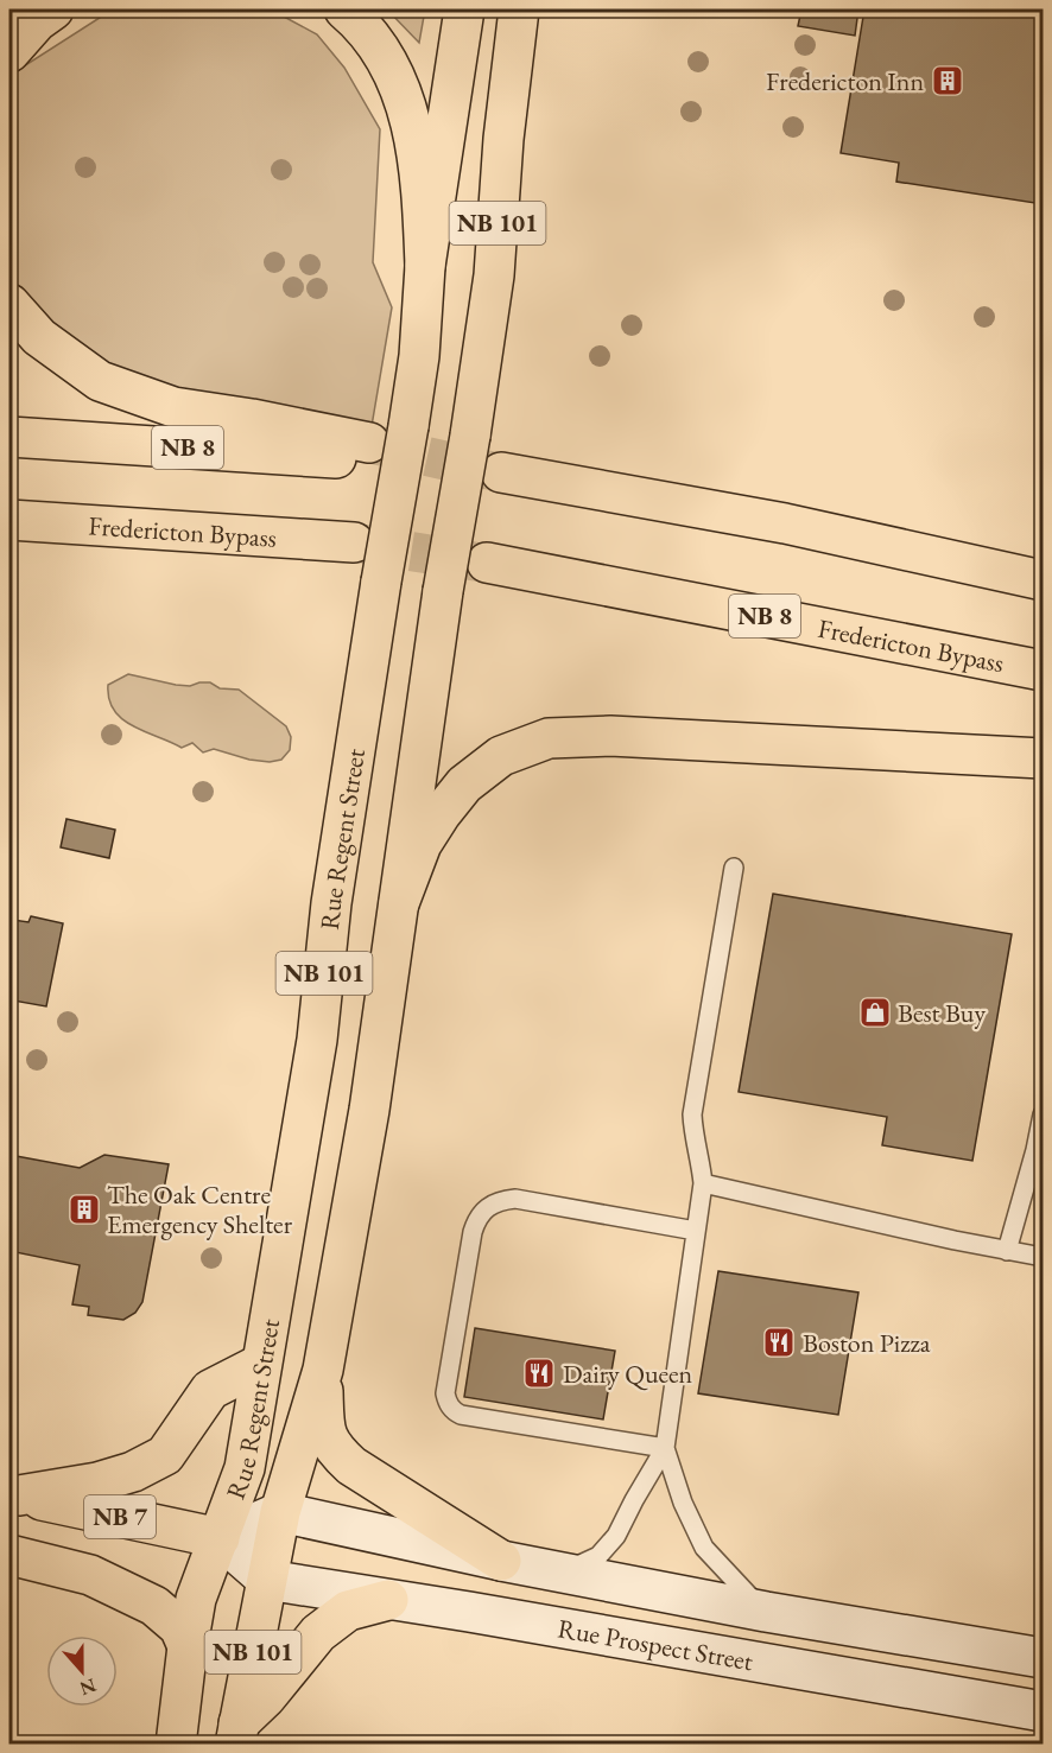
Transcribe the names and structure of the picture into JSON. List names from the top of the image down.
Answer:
{
  "streets": {
    "main road": [
      "NB 101",
      "NB 8",
      "Fredericton Bypass",
      "Rue Regent Street",
      "NB 7",
      "Rue Prospect Street"
    ]
  },
  "crossings": [
    ["Rue Regent Street", "NB 7"],
    ["Rue Regent Street", "Rue Prospect Street"]
  ],
  "places": {
    "building": ["Fredericton Inn", "The Oak Centre Emergency Shelter"],
    "shop": ["Best Buy"],
    "restaurant": ["Boston Pizza", "Dairy Queen"]
  },
  "north": "bottom"
}
